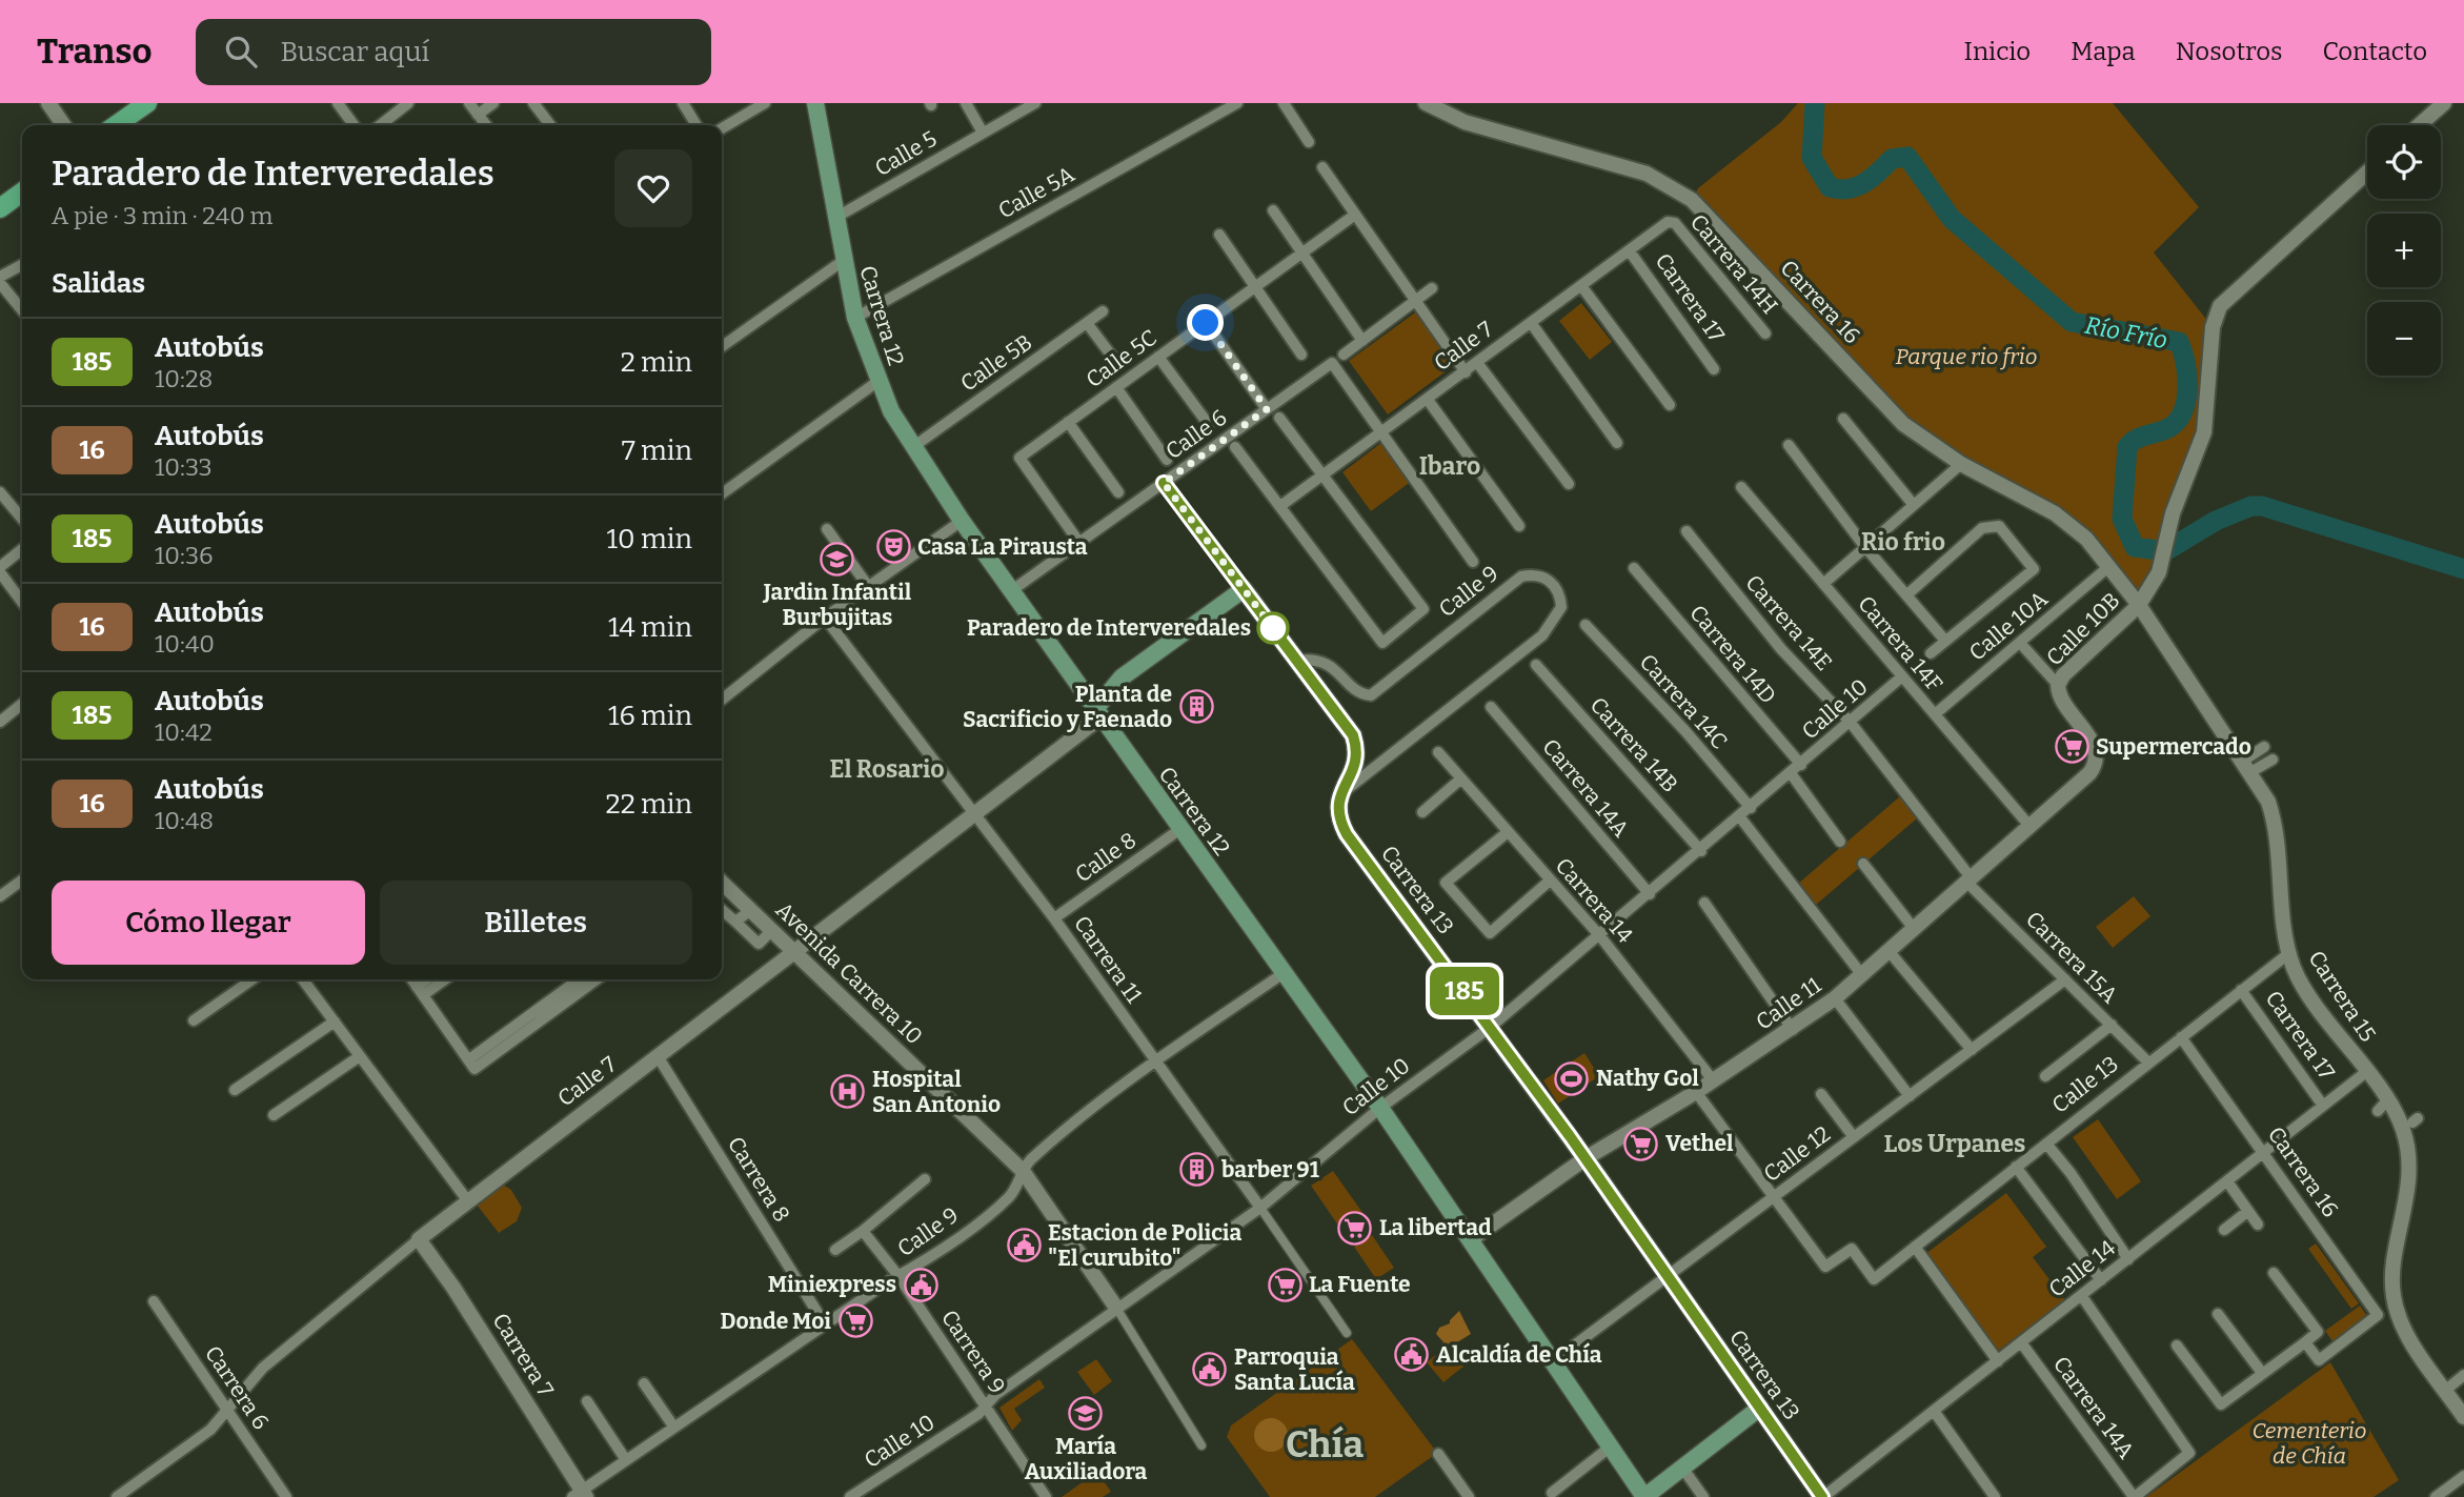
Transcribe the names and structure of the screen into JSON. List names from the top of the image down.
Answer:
{
  "streets": {
    "main road": ["Carrera 12", "Calle 7", "Carrera 13"],
    "street": [
      "Calle 5",
      "Calle 5A",
      "Carrera 14H",
      "Carrera 17",
      "Carrera 16",
      "Calle 5C",
      "Calle 5B",
      "Calle 6",
      "Calle 9",
      "Carrera 14E",
      "Calle 10A",
      "Calle 10B",
      "Carrera 14F",
      "Carrera 14D",
      "Carrera 14C",
      "Calle 10",
      "Carrera 14B",
      "Carrera 14A",
      "Calle 8",
      "Carrera 14",
      "Carrera 15A",
      "Carrera 11",
      "Avenida Carrera 10",
      "Carrera 15",
      "Calle 11",
      "Calle 13",
      "Calle 12",
      "Carrera 8",
      "Calle 14",
      "Carrera 9",
      "Carrera 7",
      "Carrera 6"
    ]
  },
  "crossings": [
    ["Calle 5", "Carrera 12"],
    ["Calle 5A", "Carrera 12"],
    ["Carrera 14H", "Calle 7"],
    ["Carrera 17", "Calle 7"],
    ["Carrera 17", "Calle 13"],
    ["Carrera 17", "Calle 14"],
    ["Carrera 16", "Calle 10A"],
    ["Carrera 16", "Calle 10B"],
    ["Carrera 16", "Carrera 15"],
    ["Carrera 16", "Calle 13"],
    ["Carrera 16", "Calle 14"],
    ["Carrera 12", "Calle 7"],
    ["Carrera 12", "Calle 5B"],
    ["Carrera 12", "Calle 6"],
    ["Carrera 12", "Calle 9"],
    ["Carrera 12", "Calle 10"],
    ["Carrera 12", "Calle 8"],
    ["Carrera 12", "Calle 11"],
    ["Carrera 12", "Calle 12"],
    ["Calle 7", "Calle 6"],
    ["Calle 7", "Carrera 11"],
    ["Calle 7", "Avenida Carrera 10"],
    ["Calle 7", "Carrera 8"],
    ["Calle 7", "Carrera 7"],
    ["Calle 7", "Carrera 6"],
    ["Calle 5C", "Calle 6"],
    ["Calle 9", "Carrera 13"],
    ["Calle 9", "Carrera 11"],
    ["Calle 9", "Avenida Carrera 10"],
    ["Calle 9", "Carrera 8"],
    ["Calle 9", "Carrera 9"],
    ["Calle 9", "Carrera 7"],
    ["Carrera 14E", "Calle 10"],
    ["Carrera 14E", "Carrera 15A"],
    ["Carrera 14E", "Calle 11"],
    ["Calle 10A", "Carrera 14F"],
    ["Calle 10B", "Carrera 15"],
    ["Calle 10B", "Calle 11"],
    ["Carrera 14F", "Calle 10"],
    ["Carrera 14F", "Calle 11"],
    ["Carrera 14D", "Calle 10"],
    ["Carrera 14C", "Calle 10"],
    ["Calle 10", "Carrera 14B"],
    ["Calle 10", "Carrera 14A"],
    ["Calle 10", "Carrera 13"],
    ["Calle 10", "Carrera 14"],
    ["Calle 10", "Carrera 11"],
    ["Calle 10", "Avenida Carrera 10"],
    ["Calle 10", "Carrera 9"],
    ["Carrera 14A", "Calle 14"],
    ["Calle 8", "Carrera 11"],
    ["Carrera 13", "Calle 11"],
    ["Carrera 13", "Calle 12"],
    ["Carrera 13", "Calle 14"],
    ["Carrera 14", "Calle 11"],
    ["Carrera 15A", "Calle 11"],
    ["Carrera 15A", "Calle 13"],
    ["Carrera 15A", "Calle 12"],
    ["Carrera 15", "Calle 13"],
    ["Carrera 15", "Calle 14"],
    ["Calle 13", "Calle 12"]
  ],
  "districts": [
    "Ibaro",
    "Rio frio",
    "El Rosario",
    "Los Urpanes",
    "Chía"
  ],
  "water": ["Río Frío"],
  "parks": ["Parque rio frio", "Cementerio de Chía"],
  "places": {
    "theatre": ["Casa La Pirausta"],
    "school or university": ["Jardin Infantil Burbujitas", "María Auxiliadora"],
    "other": ["Paradero de Interveredales"],
    "building": ["Planta de Sacrificio y Faenado", "barber 91"],
    "supermarket": [
      "Supermercado",
      "Vethel",
      "La libertad",
      "La Fuente",
      "Donde Moi"
    ],
    "sports": ["Nathy Gol"],
    "hospital": ["Hospital San Antonio"],
    "public building": [
      "Estacion de Policia \"El curubito\"",
      "Miniexpress",
      "Alcaldía de Chía",
      "Parroquia Santa Lucía"
    ]
  },
  "lines": ["bus line 185"],
  "page": {
    "header": "Transo",
    "search": "Buscar aquí",
    "nav": [
      "Inicio",
      "Mapa",
      "Nosotros",
      "Contacto"
    ],
    "on_map": "185",
    "map_buttons": ["+", "−"],
    "heading": [
      ["Paradero de Interveredales", "A pie · 3 min · 240 m"],
      "Salidas"
    ],
    "list": [
      {
        "mark": "185",
        "name": "Autobús",
        "note": "10:28",
        "value": "2 min"
      },
      {
        "mark": "16",
        "name": "Autobús",
        "note": "10:33",
        "value": "7 min"
      },
      {
        "mark": "185",
        "name": "Autobús",
        "note": "10:36",
        "value": "10 min"
      },
      {
        "mark": "16",
        "name": "Autobús",
        "note": "10:40",
        "value": "14 min"
      },
      {
        "mark": "185",
        "name": "Autobús",
        "note": "10:42",
        "value": "16 min"
      },
      {
        "mark": "16",
        "name": "Autobús",
        "note": "10:48",
        "value": "22 min"
      }
    ],
    "buttons": ["Cómo llegar", "Billetes"]
  }
}
